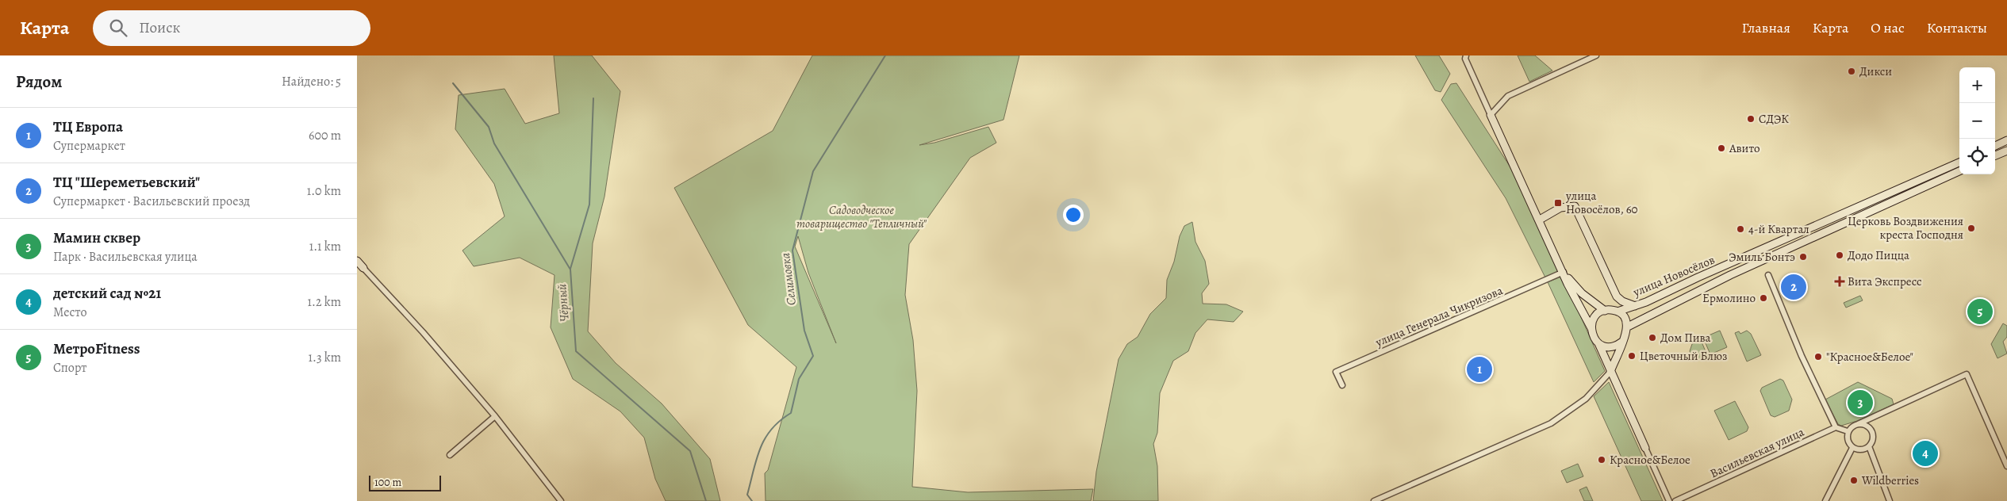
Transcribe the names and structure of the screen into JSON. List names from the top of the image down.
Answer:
{
  "streets": {
    "street": ["улица Новосёлов", "улица Генерала Чикризова", "Васильевская улица"]
  },
  "water": ["Селимовка", "Чёрный"],
  "parks": ["Садоводческое товарищество \"Тепличный\""],
  "places": {
    "other": [
      "Дикси",
      "СДЭК",
      "Авито",
      "Церковь Воздвижения креста Господня",
      "4-й Квартал",
      "Додо Пицца",
      "Эмиль Бонтэ",
      "Ермолино",
      "Дом Пива",
      "Цветочный Блюз",
      "\"Красное&Белое\"",
      "Красное&Белое",
      "Wildberries"
    ],
    "transit": ["улица Новосёлов, 60"],
    "health": ["Вита Экспресс"]
  },
  "scale_bar": "100 m",
  "page": {
    "header": "Карта",
    "search": "Поиск",
    "nav": [
      "Главная",
      "Карта",
      "О нас",
      "Контакты"
    ],
    "heading": ["Рядом", "Найдено: 5"],
    "map_buttons": ["+", "−"],
    "list": [
      {
        "mark": "1",
        "name": "ТЦ Европа",
        "note": "Супермаркет",
        "value": "600 m"
      },
      {
        "mark": "2",
        "name": "ТЦ \"Шереметьевский\"",
        "note": "Супермаркет · Васильевский проезд",
        "value": "1.0 km"
      },
      {
        "mark": "3",
        "name": "Мамин сквер",
        "note": "Парк · Васильевская улица",
        "value": "1.1 km"
      },
      {
        "mark": "4",
        "name": "детский сад №21",
        "note": "Место",
        "value": "1.2 km"
      },
      {
        "mark": "5",
        "name": "МетроFitness",
        "note": "Спорт",
        "value": "1.3 km"
      }
    ],
    "pins": [
      "2",
      "5",
      "1",
      "3",
      "4"
    ],
    "scale": "100 m"
  }
}
